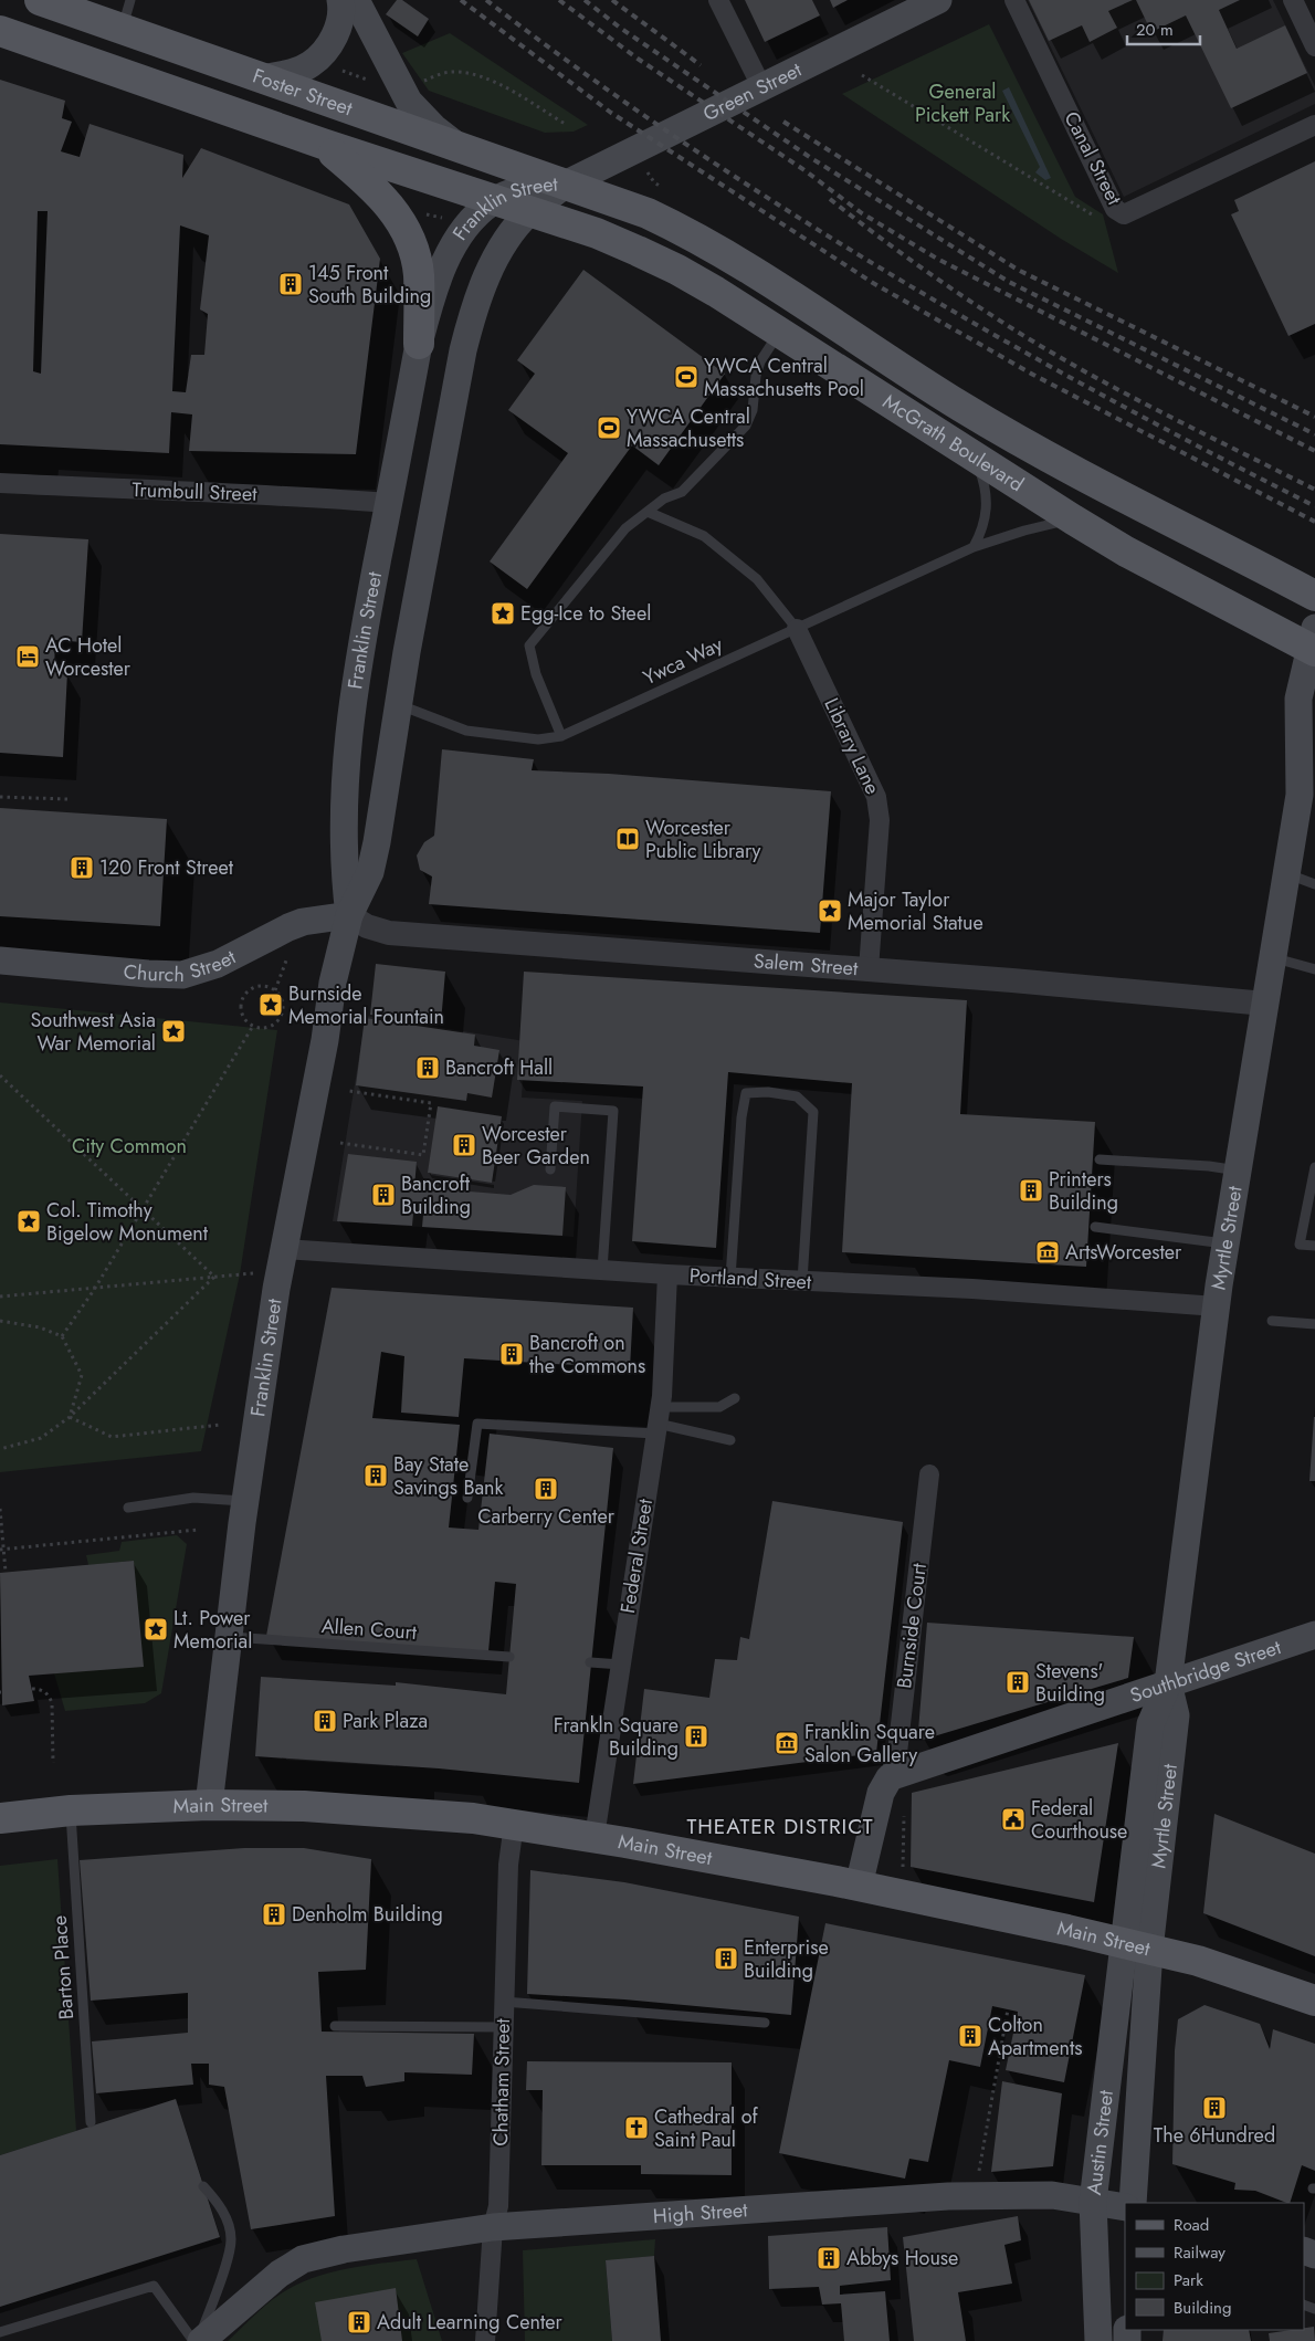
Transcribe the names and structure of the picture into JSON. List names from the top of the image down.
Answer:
{
  "streets": {
    "main road": [
      "Foster Street",
      "Green Street",
      "Franklin Street",
      "McGrath Boulevard",
      "Church Street",
      "Myrtle Street",
      "Southbridge Street",
      "Main Street",
      "Austin Street",
      "High Street"
    ],
    "street": [
      "Canal Street",
      "Trumbull Street",
      "Library Lane",
      "Salem Street",
      "Portland Street",
      "Federal Street",
      "Burnside Court",
      "Chatham Street"
    ],
    "lane": ["Ywca Way", "Allen Court", "Barton Place"]
  },
  "crossings": [
    ["Foster Street", "Green Street"],
    ["Foster Street", "Franklin Street"],
    ["Foster Street", "McGrath Boulevard"],
    ["Green Street", "Franklin Street"],
    ["Green Street", "McGrath Boulevard"],
    ["Franklin Street", "McGrath Boulevard"],
    ["Franklin Street", "Trumbull Street"],
    ["Franklin Street", "Ywca Way"],
    ["Franklin Street", "Church Street"],
    ["Franklin Street", "Salem Street"],
    ["Franklin Street", "Portland Street"],
    ["Franklin Street", "Allen Court"],
    ["Franklin Street", "Main Street"],
    ["McGrath Boulevard", "Ywca Way"],
    ["McGrath Boulevard", "Myrtle Street"],
    ["Ywca Way", "Library Lane"],
    ["Library Lane", "Salem Street"],
    ["Church Street", "Salem Street"],
    ["Salem Street", "Myrtle Street"],
    ["Myrtle Street", "Portland Street"],
    ["Myrtle Street", "Southbridge Street"],
    ["Myrtle Street", "Main Street"],
    ["Myrtle Street", "Austin Street"],
    ["Portland Street", "Federal Street"],
    ["Federal Street", "Main Street"],
    ["Burnside Court", "Southbridge Street"],
    ["Main Street", "Barton Place"],
    ["Main Street", "Chatham Street"],
    ["Main Street", "Austin Street"],
    ["Chatham Street", "High Street"],
    ["Austin Street", "High Street"]
  ],
  "districts": ["THEATER DISTRICT"],
  "parks": ["General Pickett Park", "City Common"],
  "places": {
    "building": [
      "145 Front South Building",
      "120 Front Street",
      "Bancroft Hall",
      "Worcester Beer Garden",
      "Printers Building",
      "Bancroft Building",
      "Bancroft on the Commons",
      "Bay State Savings Bank",
      "Carberry Center",
      "Stevens' Building",
      "Park Plaza",
      "Frankln Square Building",
      "Denholm Building",
      "Enterprise Building",
      "Colton Apartments",
      "The 6Hundred",
      "Abbys House",
      "Adult Learning Center"
    ],
    "sports": ["YWCA Central Massachusetts Pool", "YWCA Central Massachusetts"],
    "place": [
      "Egg-Ice to Steel",
      "Major Taylor Memorial Statue",
      "Burnside Memorial Fountain",
      "Southwest Asia War Memorial",
      "Col. Timothy Bigelow Monument",
      "Lt. Power Memorial"
    ],
    "hotel": ["AC Hotel Worcester"],
    "library": ["Worcester Public Library"],
    "museum": ["ArtsWorcester", "Franklin Square Salon Gallery"],
    "public building": ["Federal Courthouse"],
    "church": ["Cathedral of Saint Paul"]
  },
  "legend": [
    "Road",
    "Railway",
    "Park",
    "Building"
  ],
  "scale_bar": "20 m"
}
